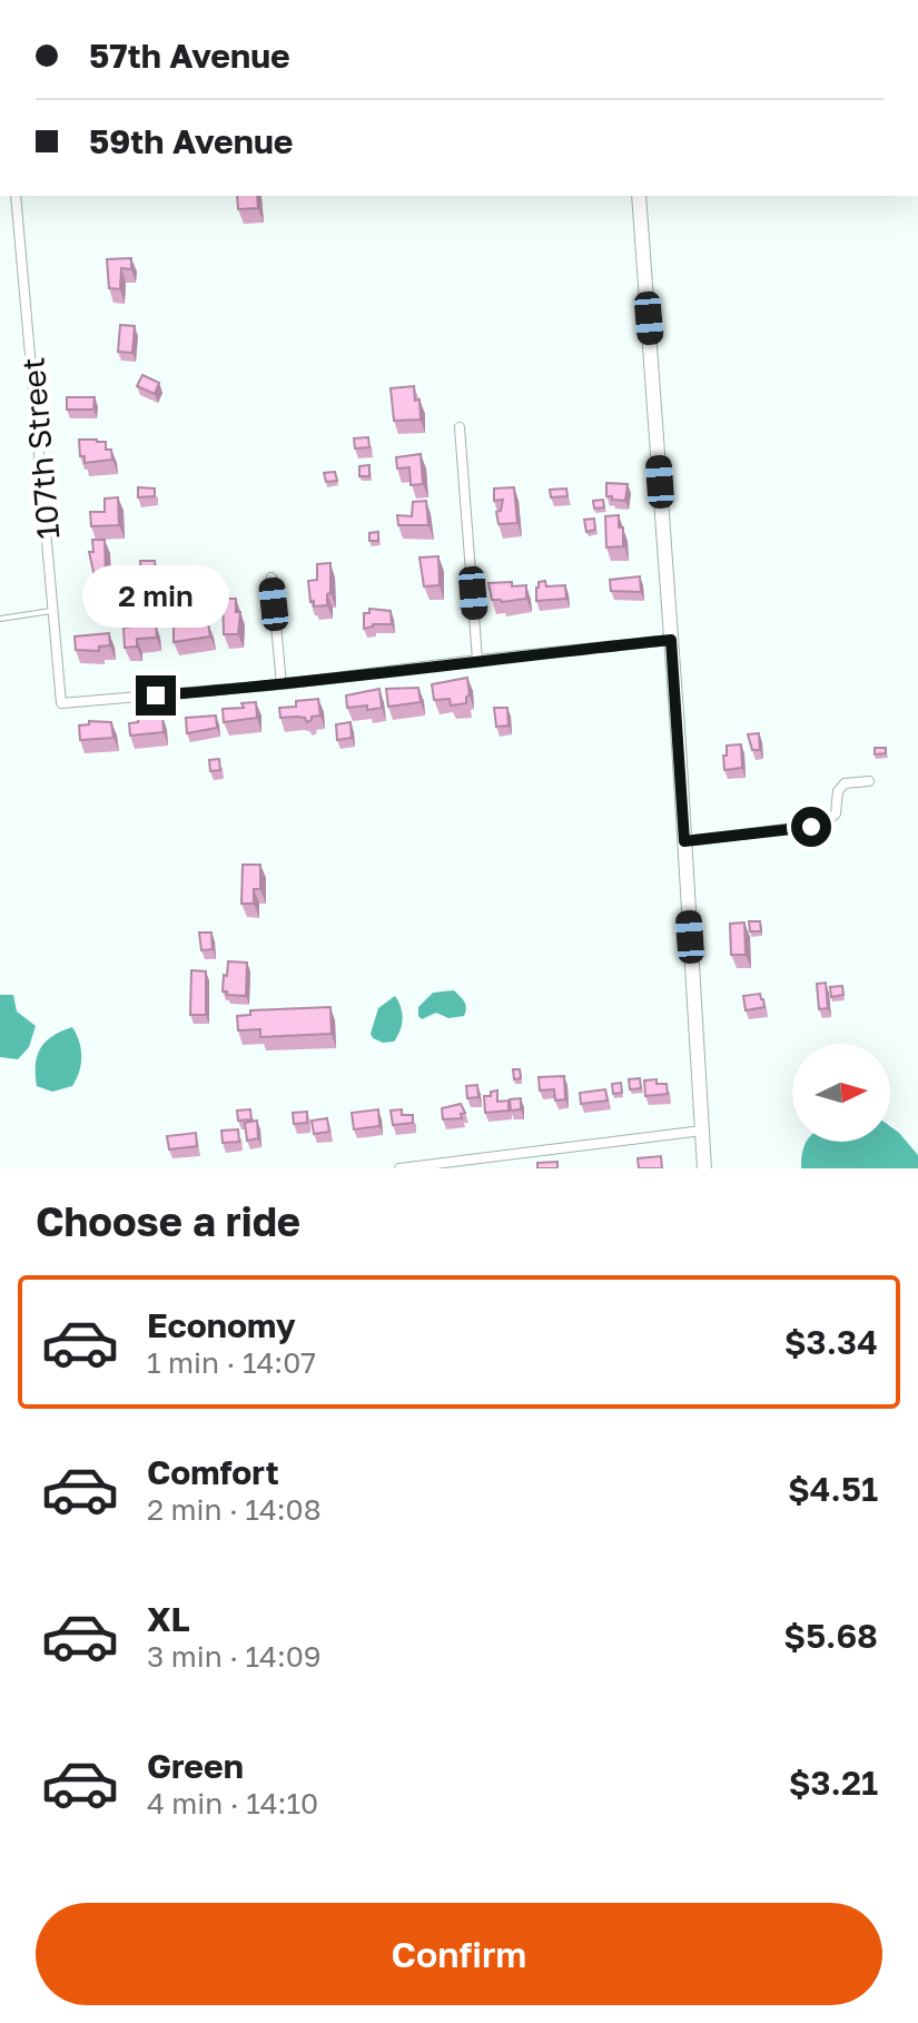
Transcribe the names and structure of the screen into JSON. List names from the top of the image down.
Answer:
{
  "streets": {
    "street": ["107th Street"]
  },
  "north": "right",
  "page": {
    "banner": ["57th Avenue", "59th Avenue"],
    "bubble": "2 min",
    "heading": "Choose a ride",
    "list": [
      {
        "name": "Economy",
        "note": "1 min · 14:07",
        "value": "$3.34"
      },
      {
        "name": "Comfort",
        "note": "2 min · 14:08",
        "value": "$4.51"
      },
      {
        "name": "XL",
        "note": "3 min · 14:09",
        "value": "$5.68"
      },
      {
        "name": "Green",
        "note": "4 min · 14:10",
        "value": "$3.21"
      }
    ],
    "buttons": "Confirm"
  }
}
